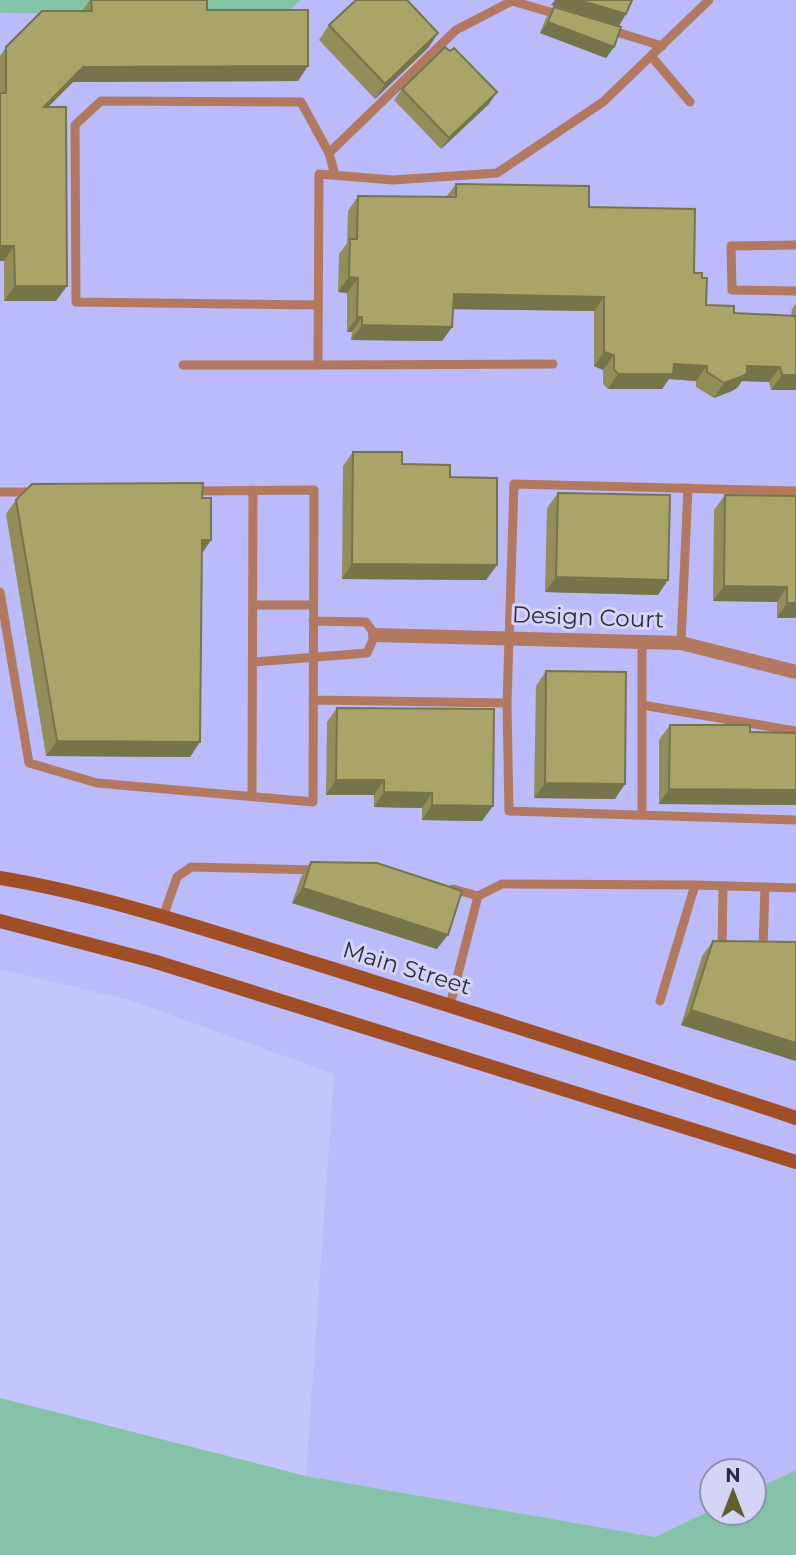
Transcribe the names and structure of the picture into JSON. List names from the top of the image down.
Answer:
{
  "streets": {
    "main road": ["Main Street"],
    "street": ["Design Court"]
  },
  "north": "top"
}
